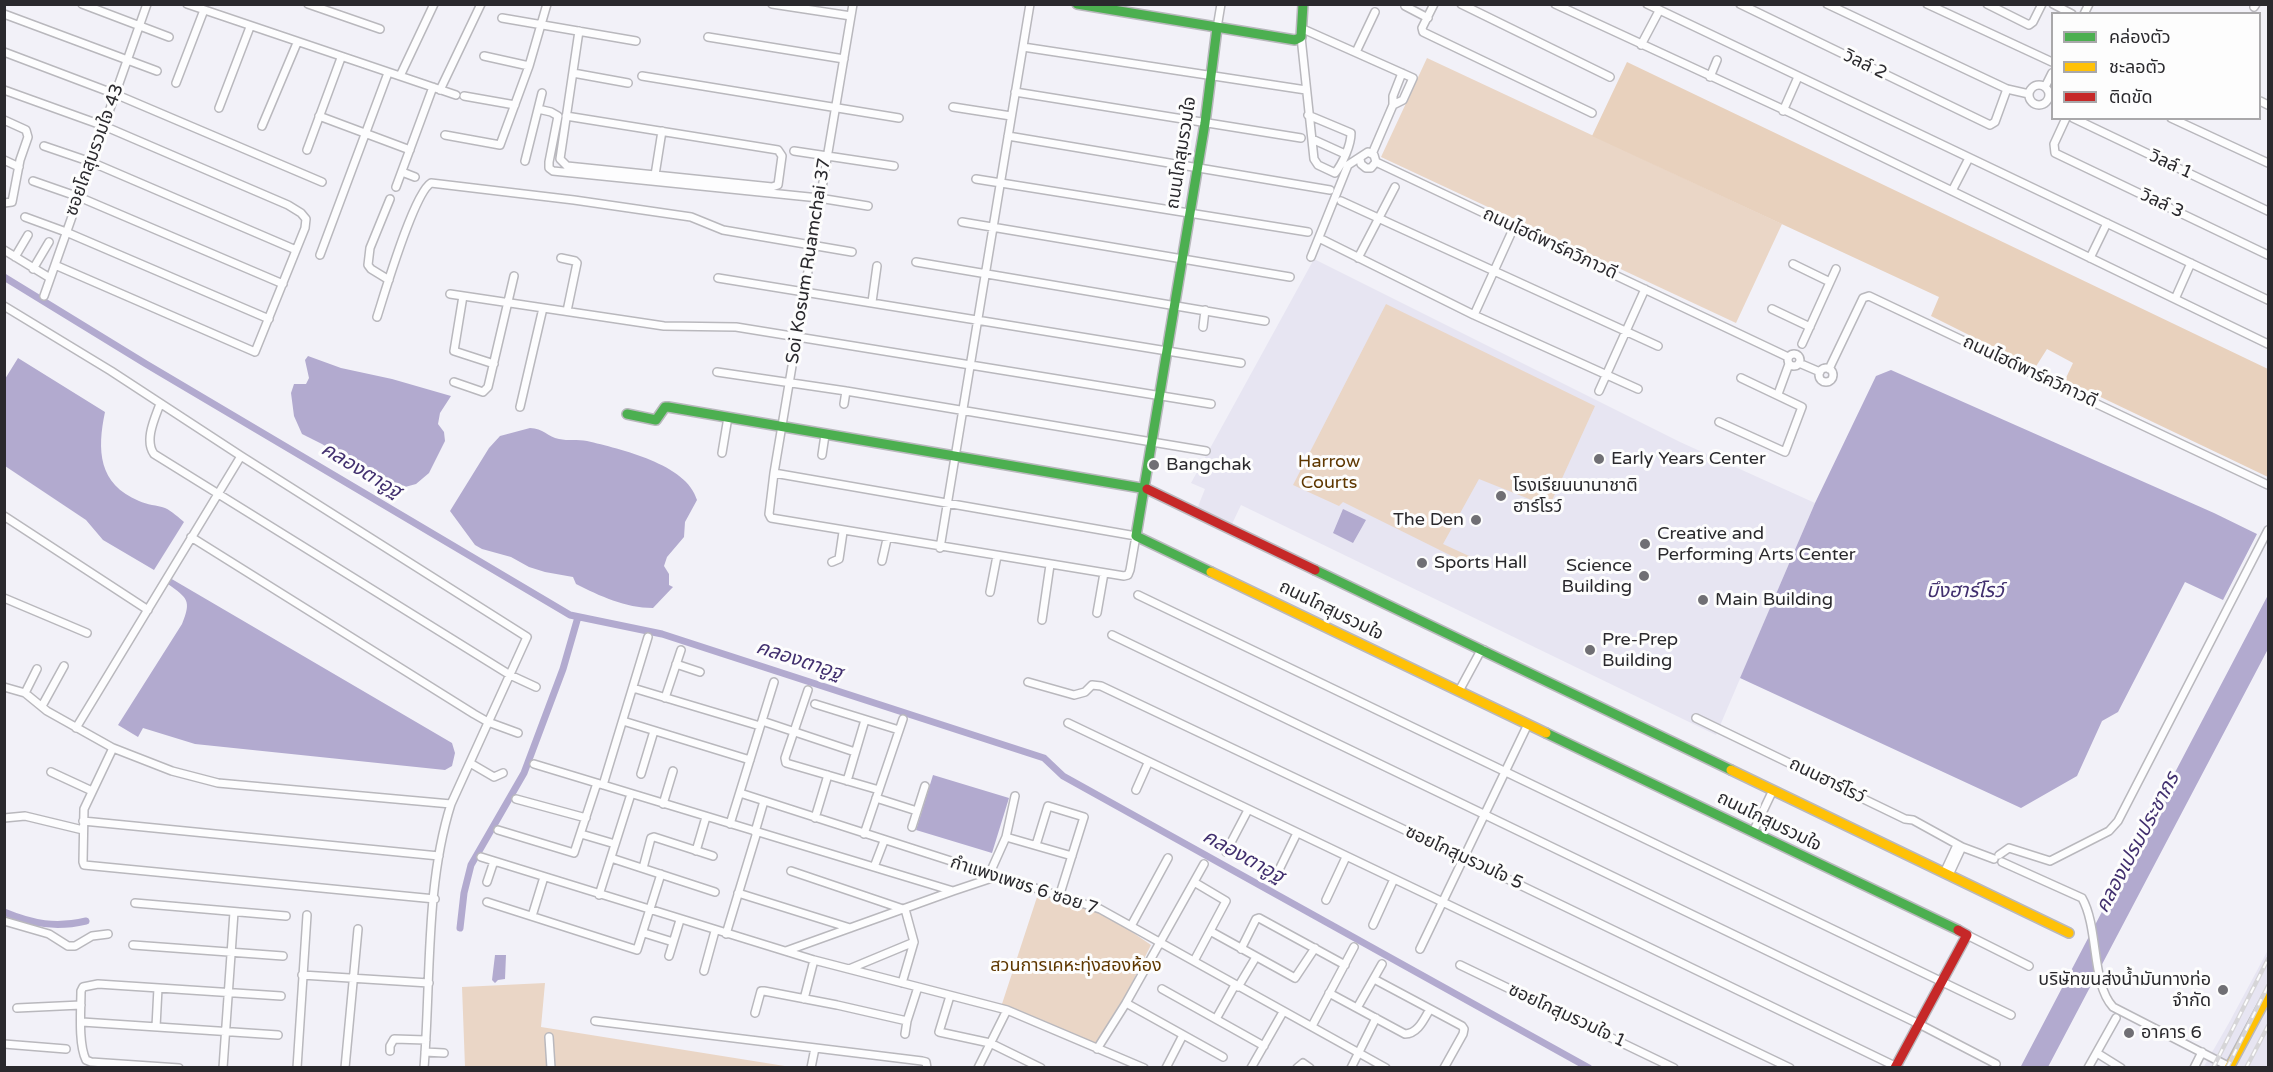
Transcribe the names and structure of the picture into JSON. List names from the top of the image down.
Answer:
{
  "streets": {
    "street": [
      "วิลล์ 2",
      "ซอยโกสุมรวมใจ 43",
      "ถนนโกสุมรวมใจ",
      "วิลล์ 1",
      "วิลล์ 3",
      "ถนนไฮด์พาร์ควิภาวดี",
      "Soi Kosum Ruamchai 37",
      "ถนนฮาร์โรว์",
      "ซอยโกสุมรวมใจ 5",
      "กำแพงเพชร 6 ซอย 7",
      "ซอยโกสุมรวมใจ 1"
    ]
  },
  "water": ["คลองตาอูฐ", "บึงฮาร์โรว์", "คลองเปรมประชากร"],
  "parks": ["Harrow Courts", "สวนการเคหะทุ่งสองห้อง"],
  "places": [
    "Early Years Center",
    "Bangchak",
    "โรงเรียนนานาชาติ ฮาร์โรว์",
    "The Den",
    "Creative and Performing Arts Center",
    "Sports Hall",
    "Science Building",
    "Main Building",
    "Pre-Prep Building",
    "บริษัทขนส่งน้ำมันทางท่อ จำกัด",
    "อาคาร 6"
  ],
  "legend": ["คล่องตัว", "ชะลอตัว", "ติดขัด"]
}
